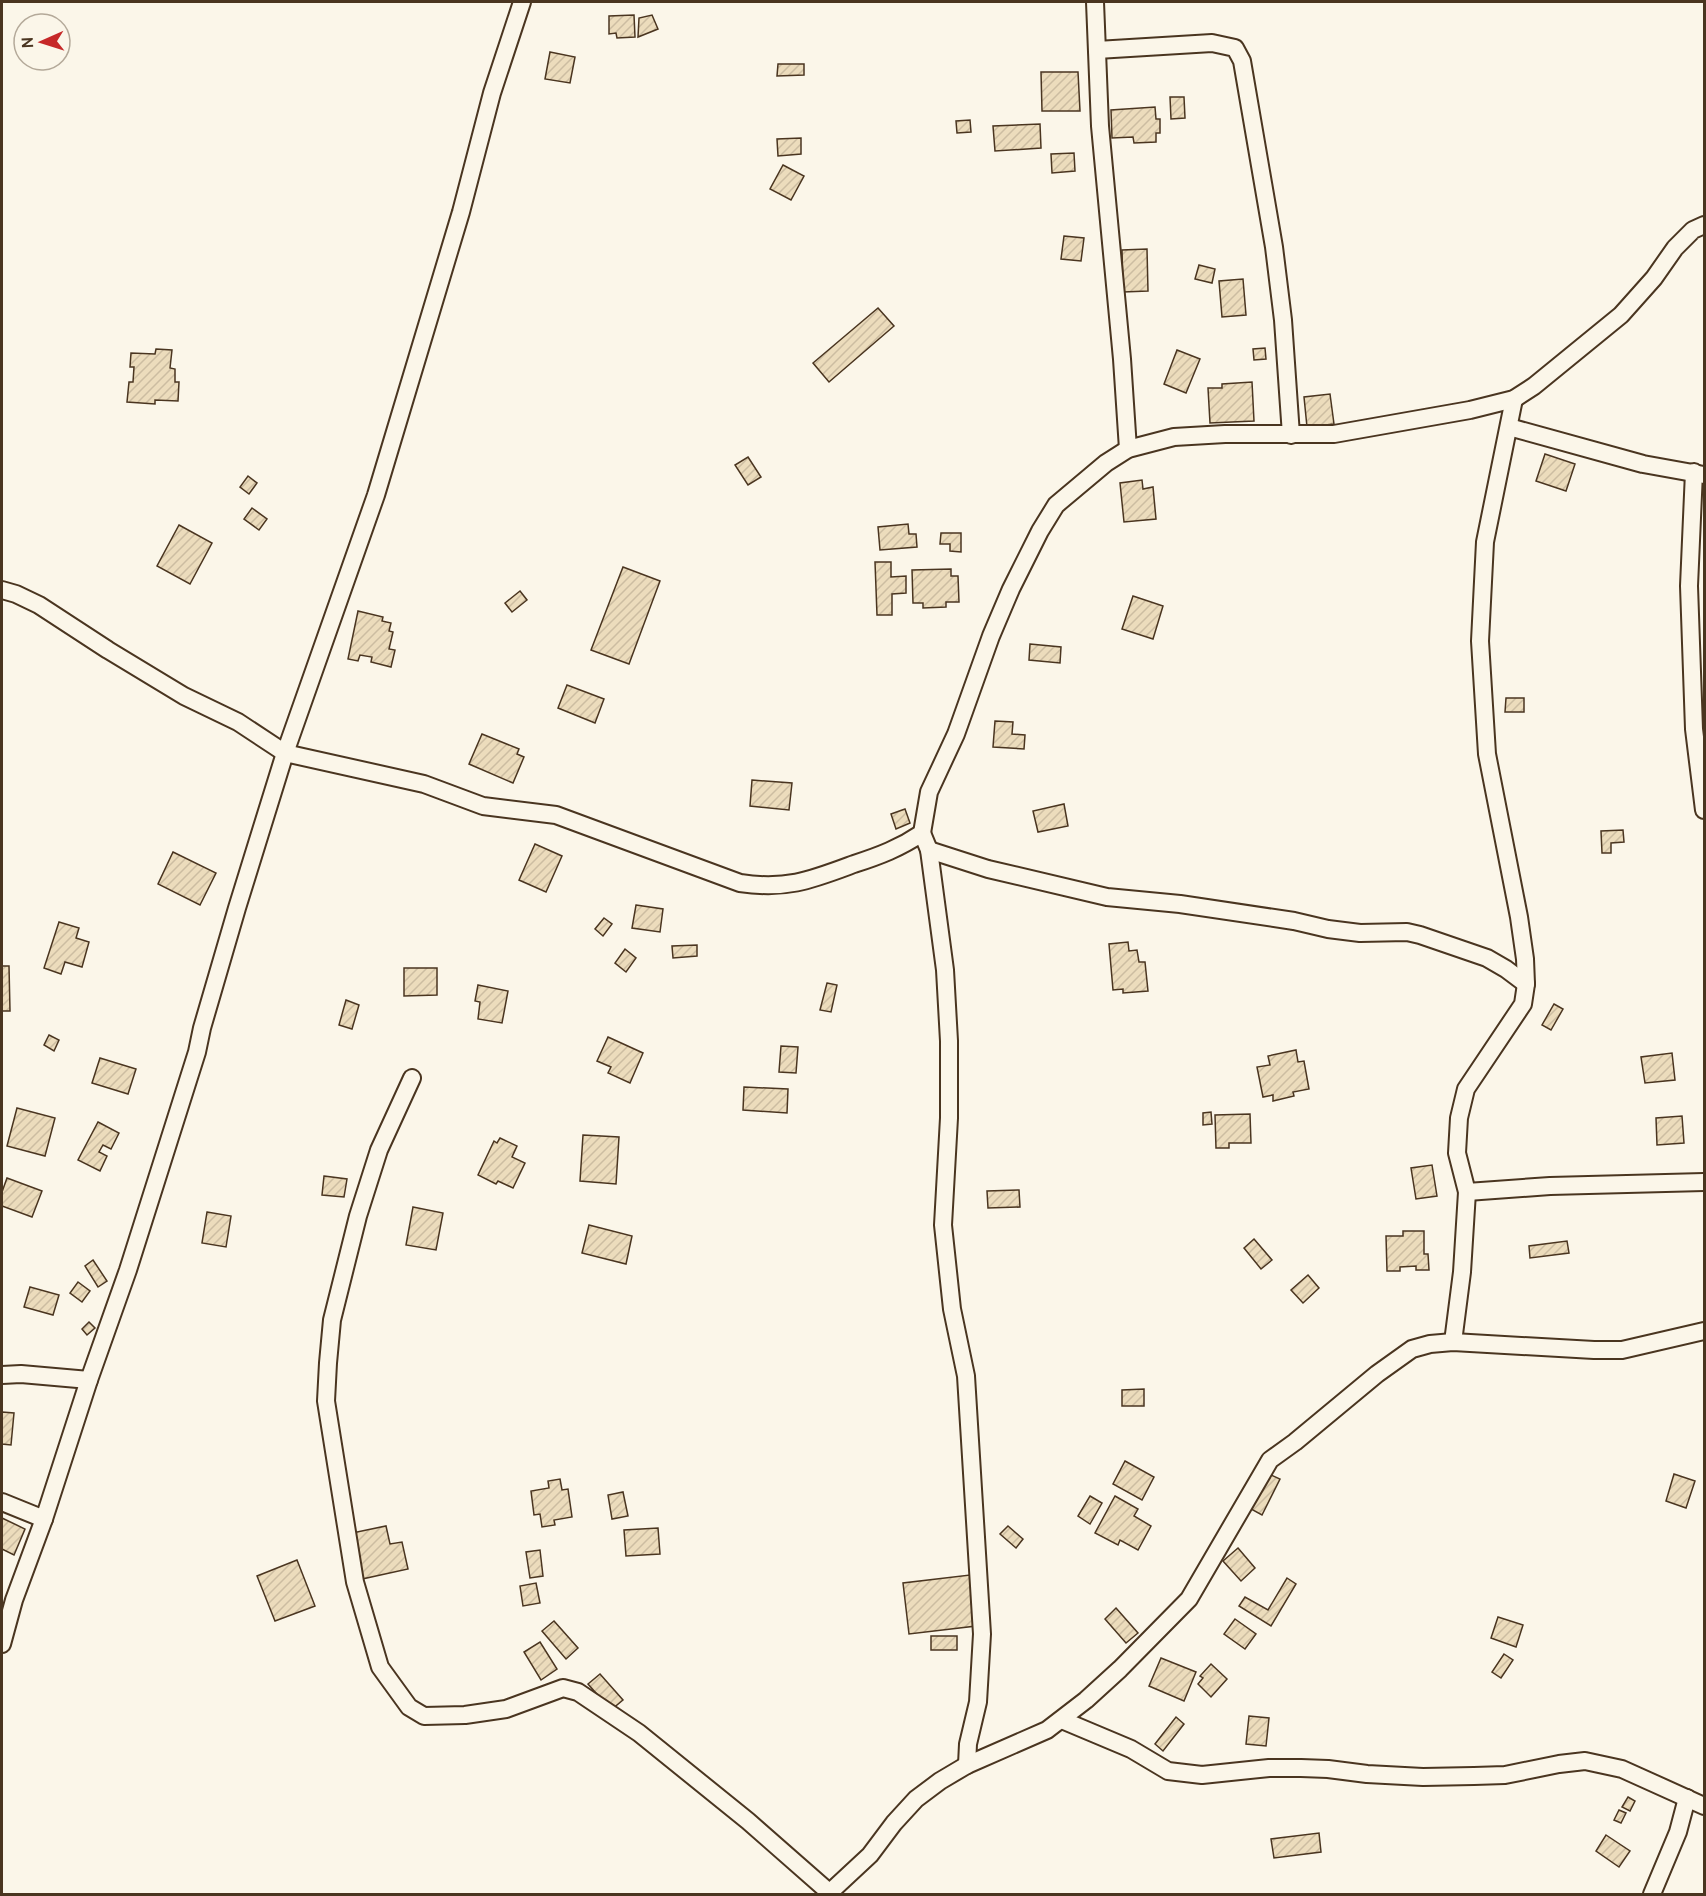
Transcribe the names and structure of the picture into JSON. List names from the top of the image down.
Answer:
{
  "north": "left"
}
